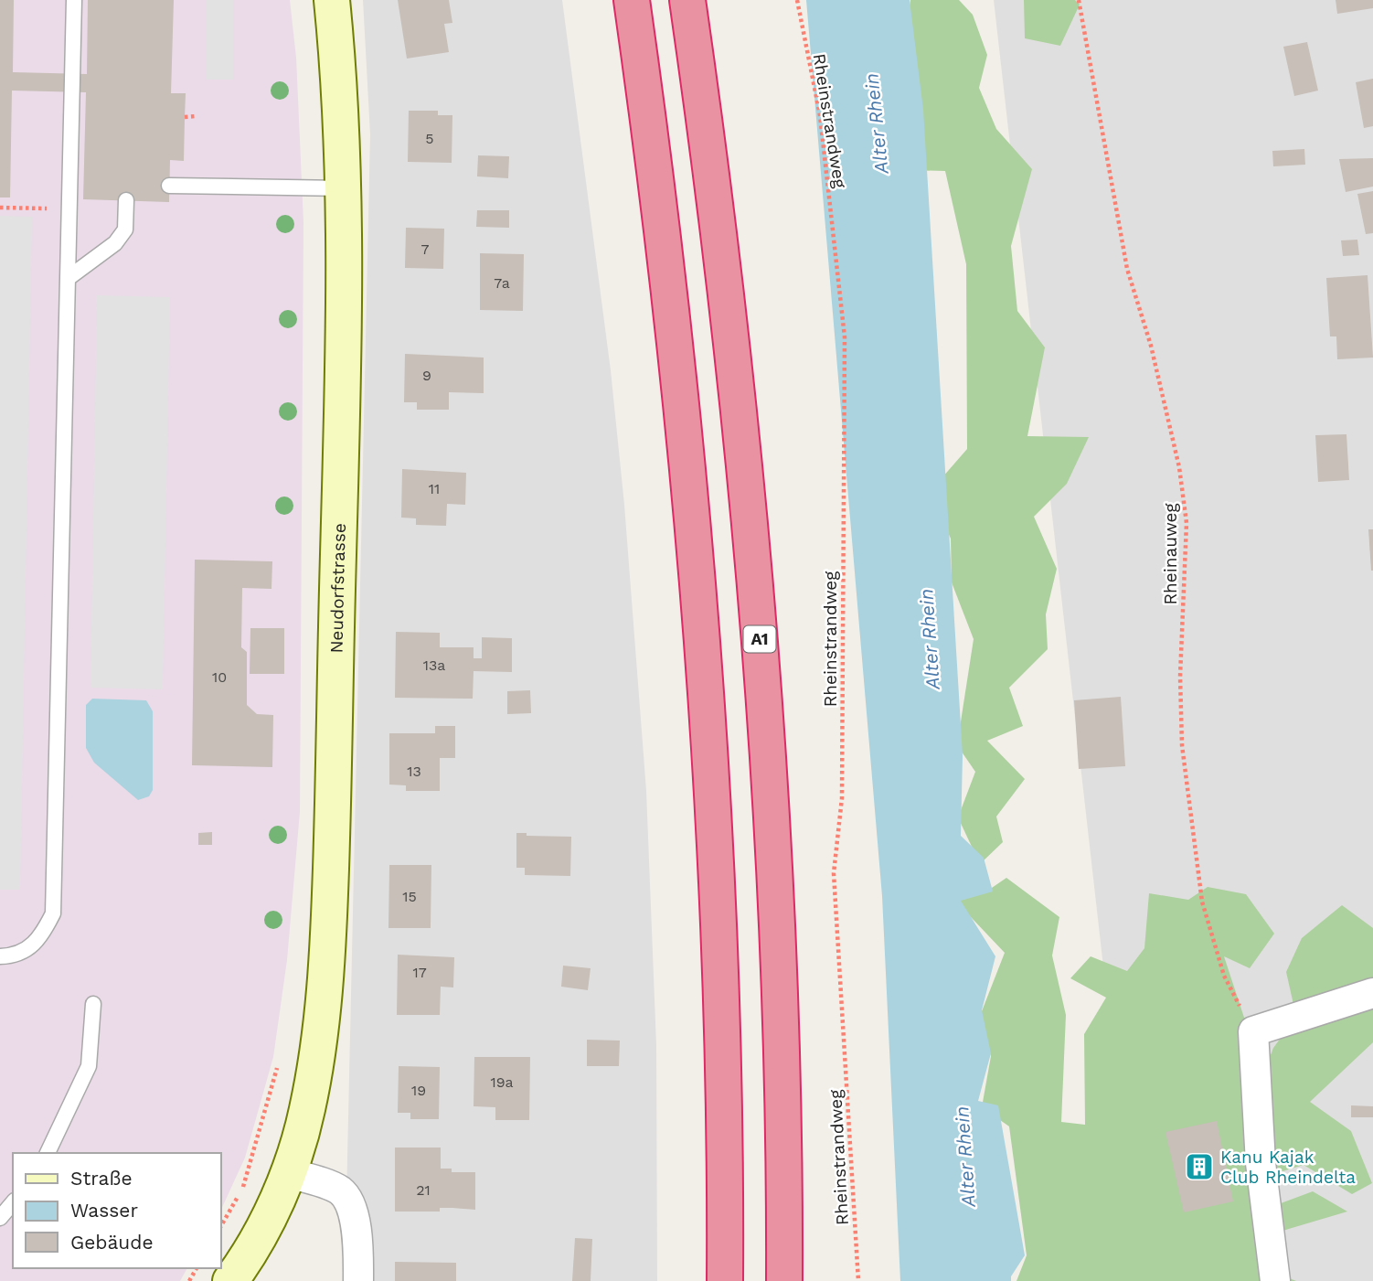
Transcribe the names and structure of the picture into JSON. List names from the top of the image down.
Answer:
{
  "streets": {
    "highway": ["A1"],
    "main road": ["Neudorfstrasse"],
    "path": ["Rheinstrandweg", "Rheinauweg"]
  },
  "water": ["Alter Rhein"],
  "places": {
    "building": ["Kanu Kajak Club Rheindelta"]
  },
  "house_numbers": [
    "5",
    "7",
    "7a",
    "9",
    "11",
    "13a",
    "10",
    "13",
    "15",
    "17",
    "19a",
    "19",
    "21"
  ],
  "legend": ["Straße", "Wasser", "Gebäude"]
}
